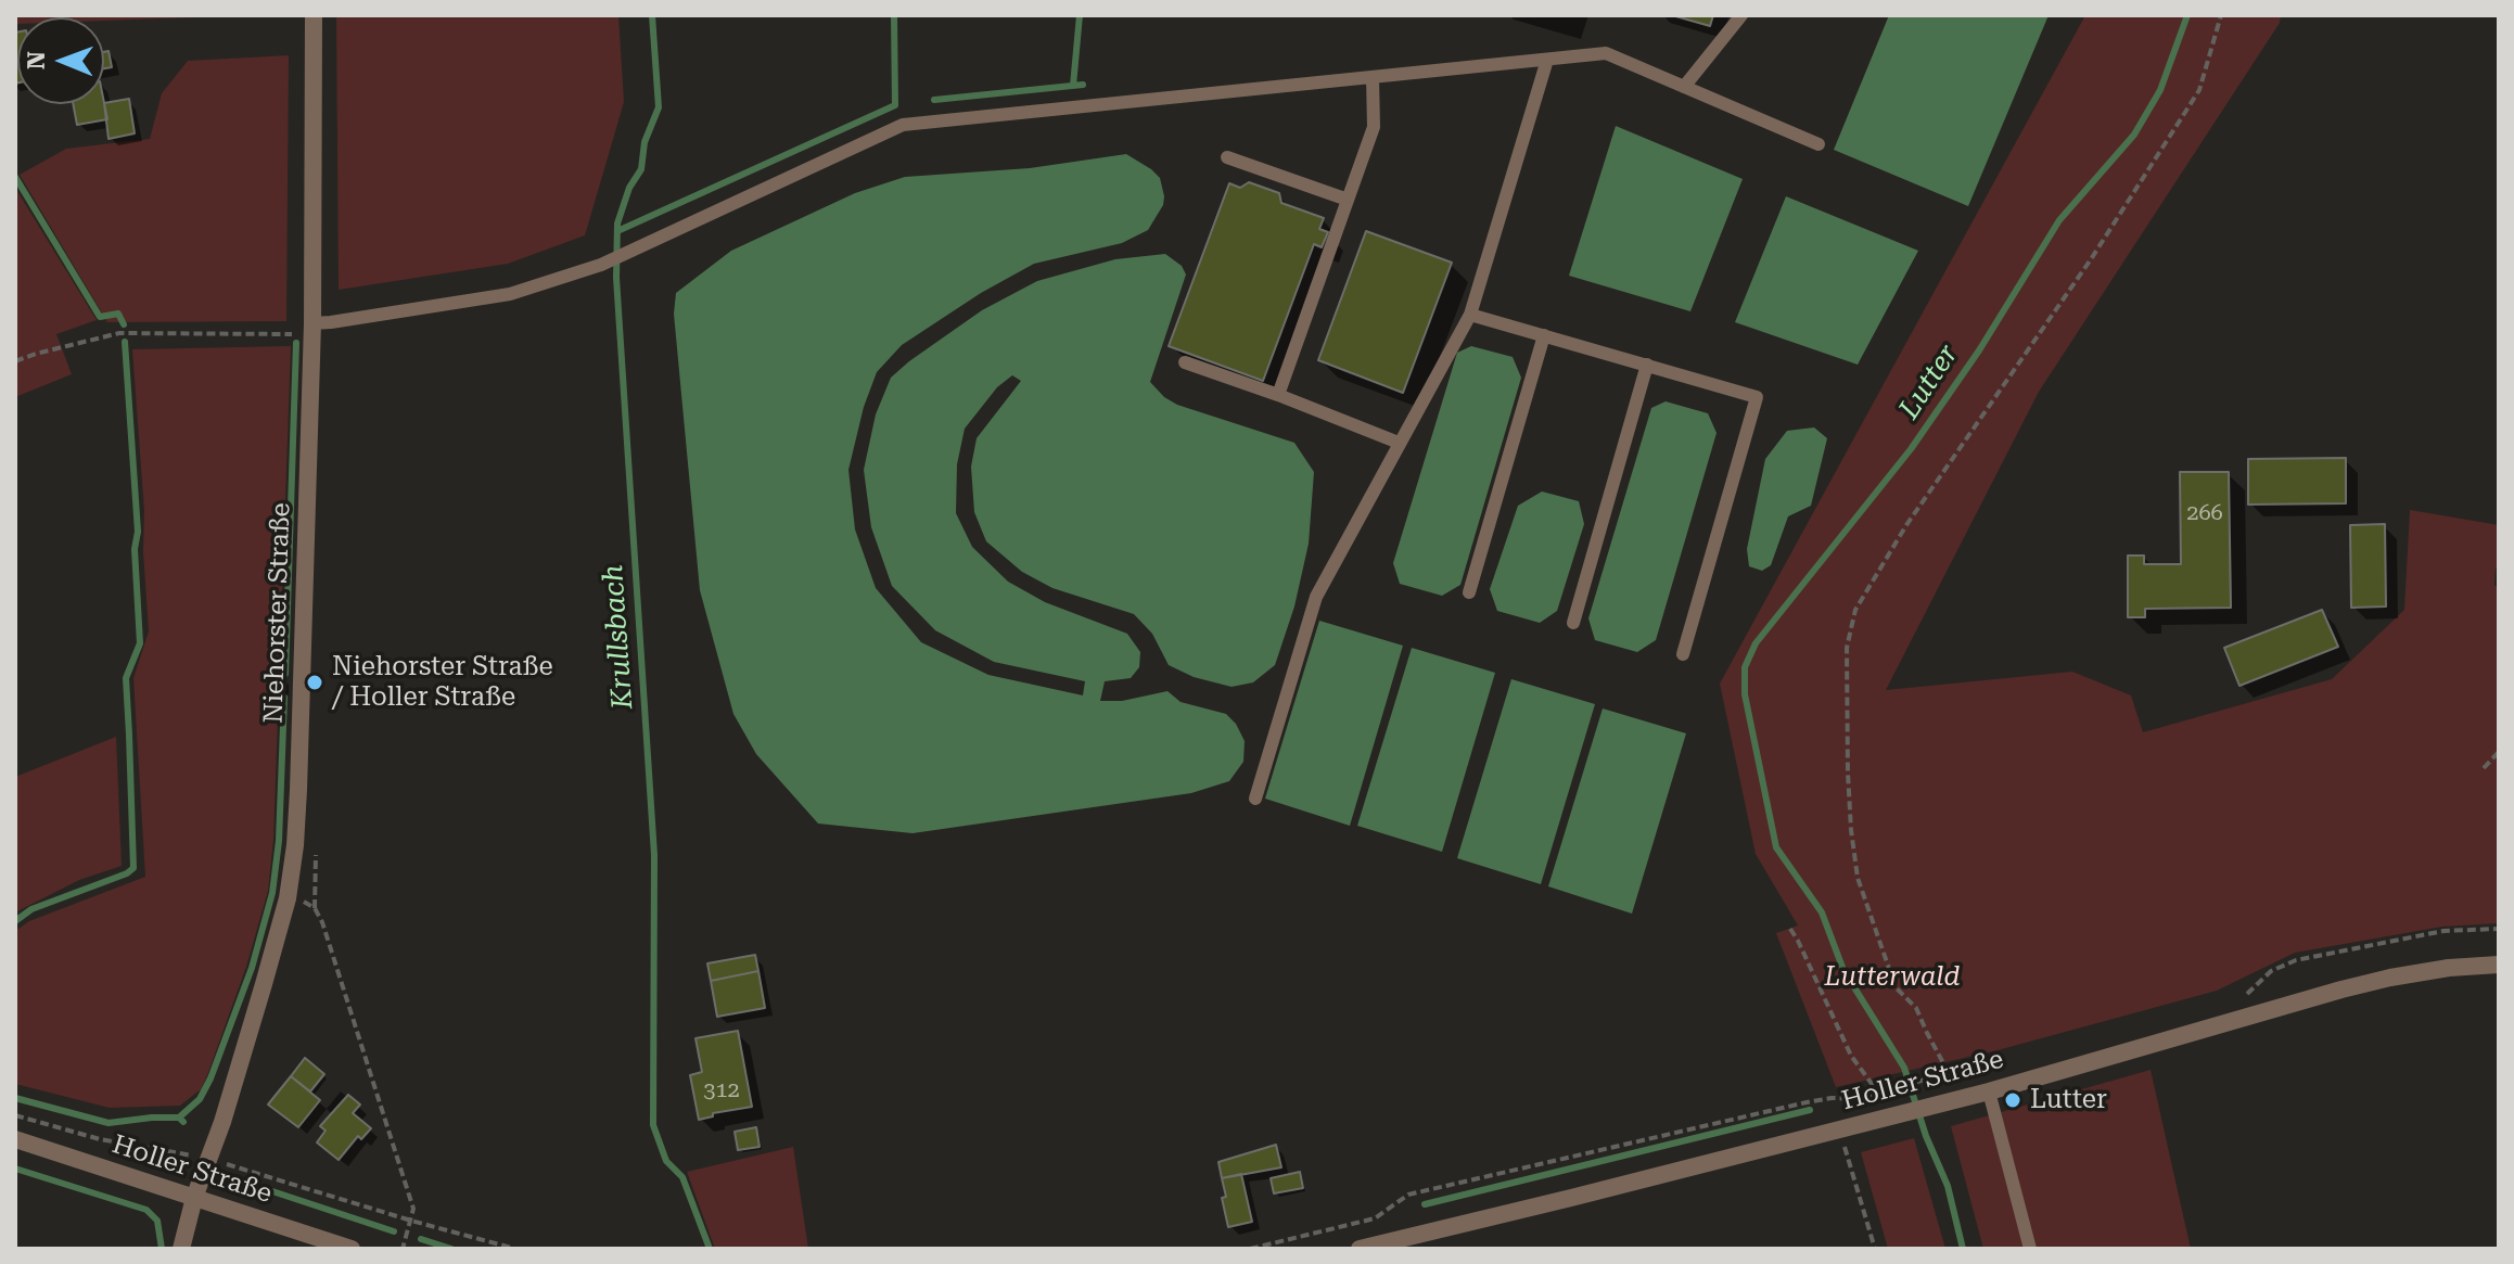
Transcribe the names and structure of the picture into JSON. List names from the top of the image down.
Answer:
{
  "streets": {
    "street": ["Niehorster Straße", "Holler Straße"]
  },
  "crossings": [
    ["Niehorster Straße", "Holler Straße"]
  ],
  "water": ["Lutter", "Krullsbach"],
  "parks": ["Lutterwald"],
  "places": ["Niehorster Straße / Holler Straße", "Lutter"],
  "house_numbers": ["266", "312"],
  "north": "left"
}
